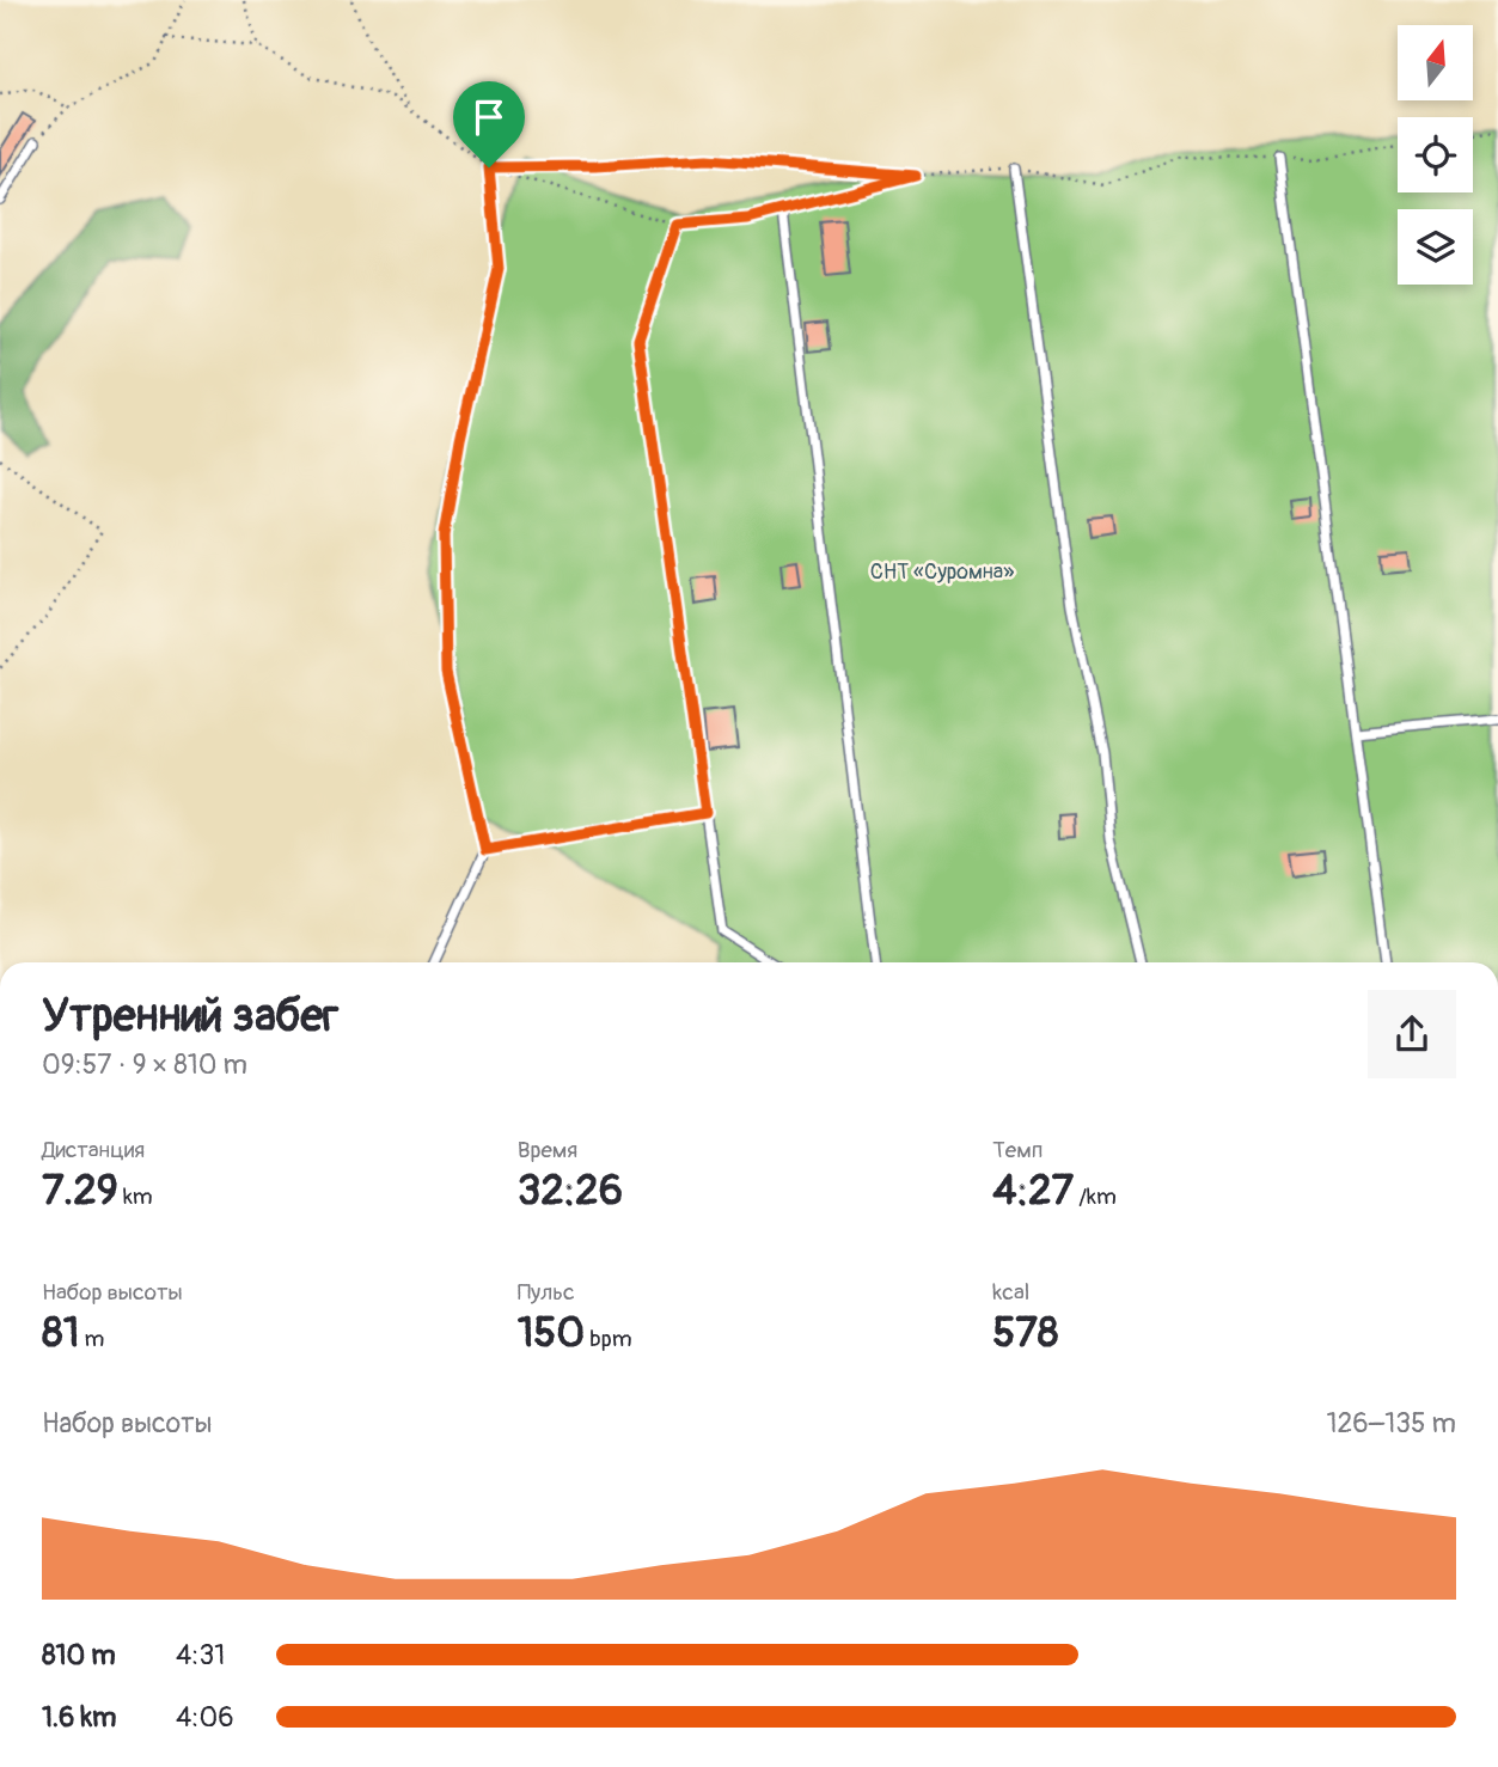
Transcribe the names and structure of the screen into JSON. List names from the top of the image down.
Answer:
{
  "parks": ["СНТ «Суромна»"],
  "north": "top",
  "page": {
    "heading": ["Утренний забег", "09:57 · 9 × 810 m"],
    "stats": [
      ["Дистанция", "7.29 km"],
      ["Время", "32:26"],
      ["Темп", "4:27 /km"],
      ["Набор высоты", "81 m"],
      ["Пульс", "150 bpm"],
      ["kcal", "578"]
    ],
    "chart": ["Набор высоты", "126–135 m"],
    "list": [
      {
        "name": "810 m",
        "note": "4:31"
      },
      {
        "name": "1.6 km",
        "note": "4:06"
      }
    ]
  }
}
